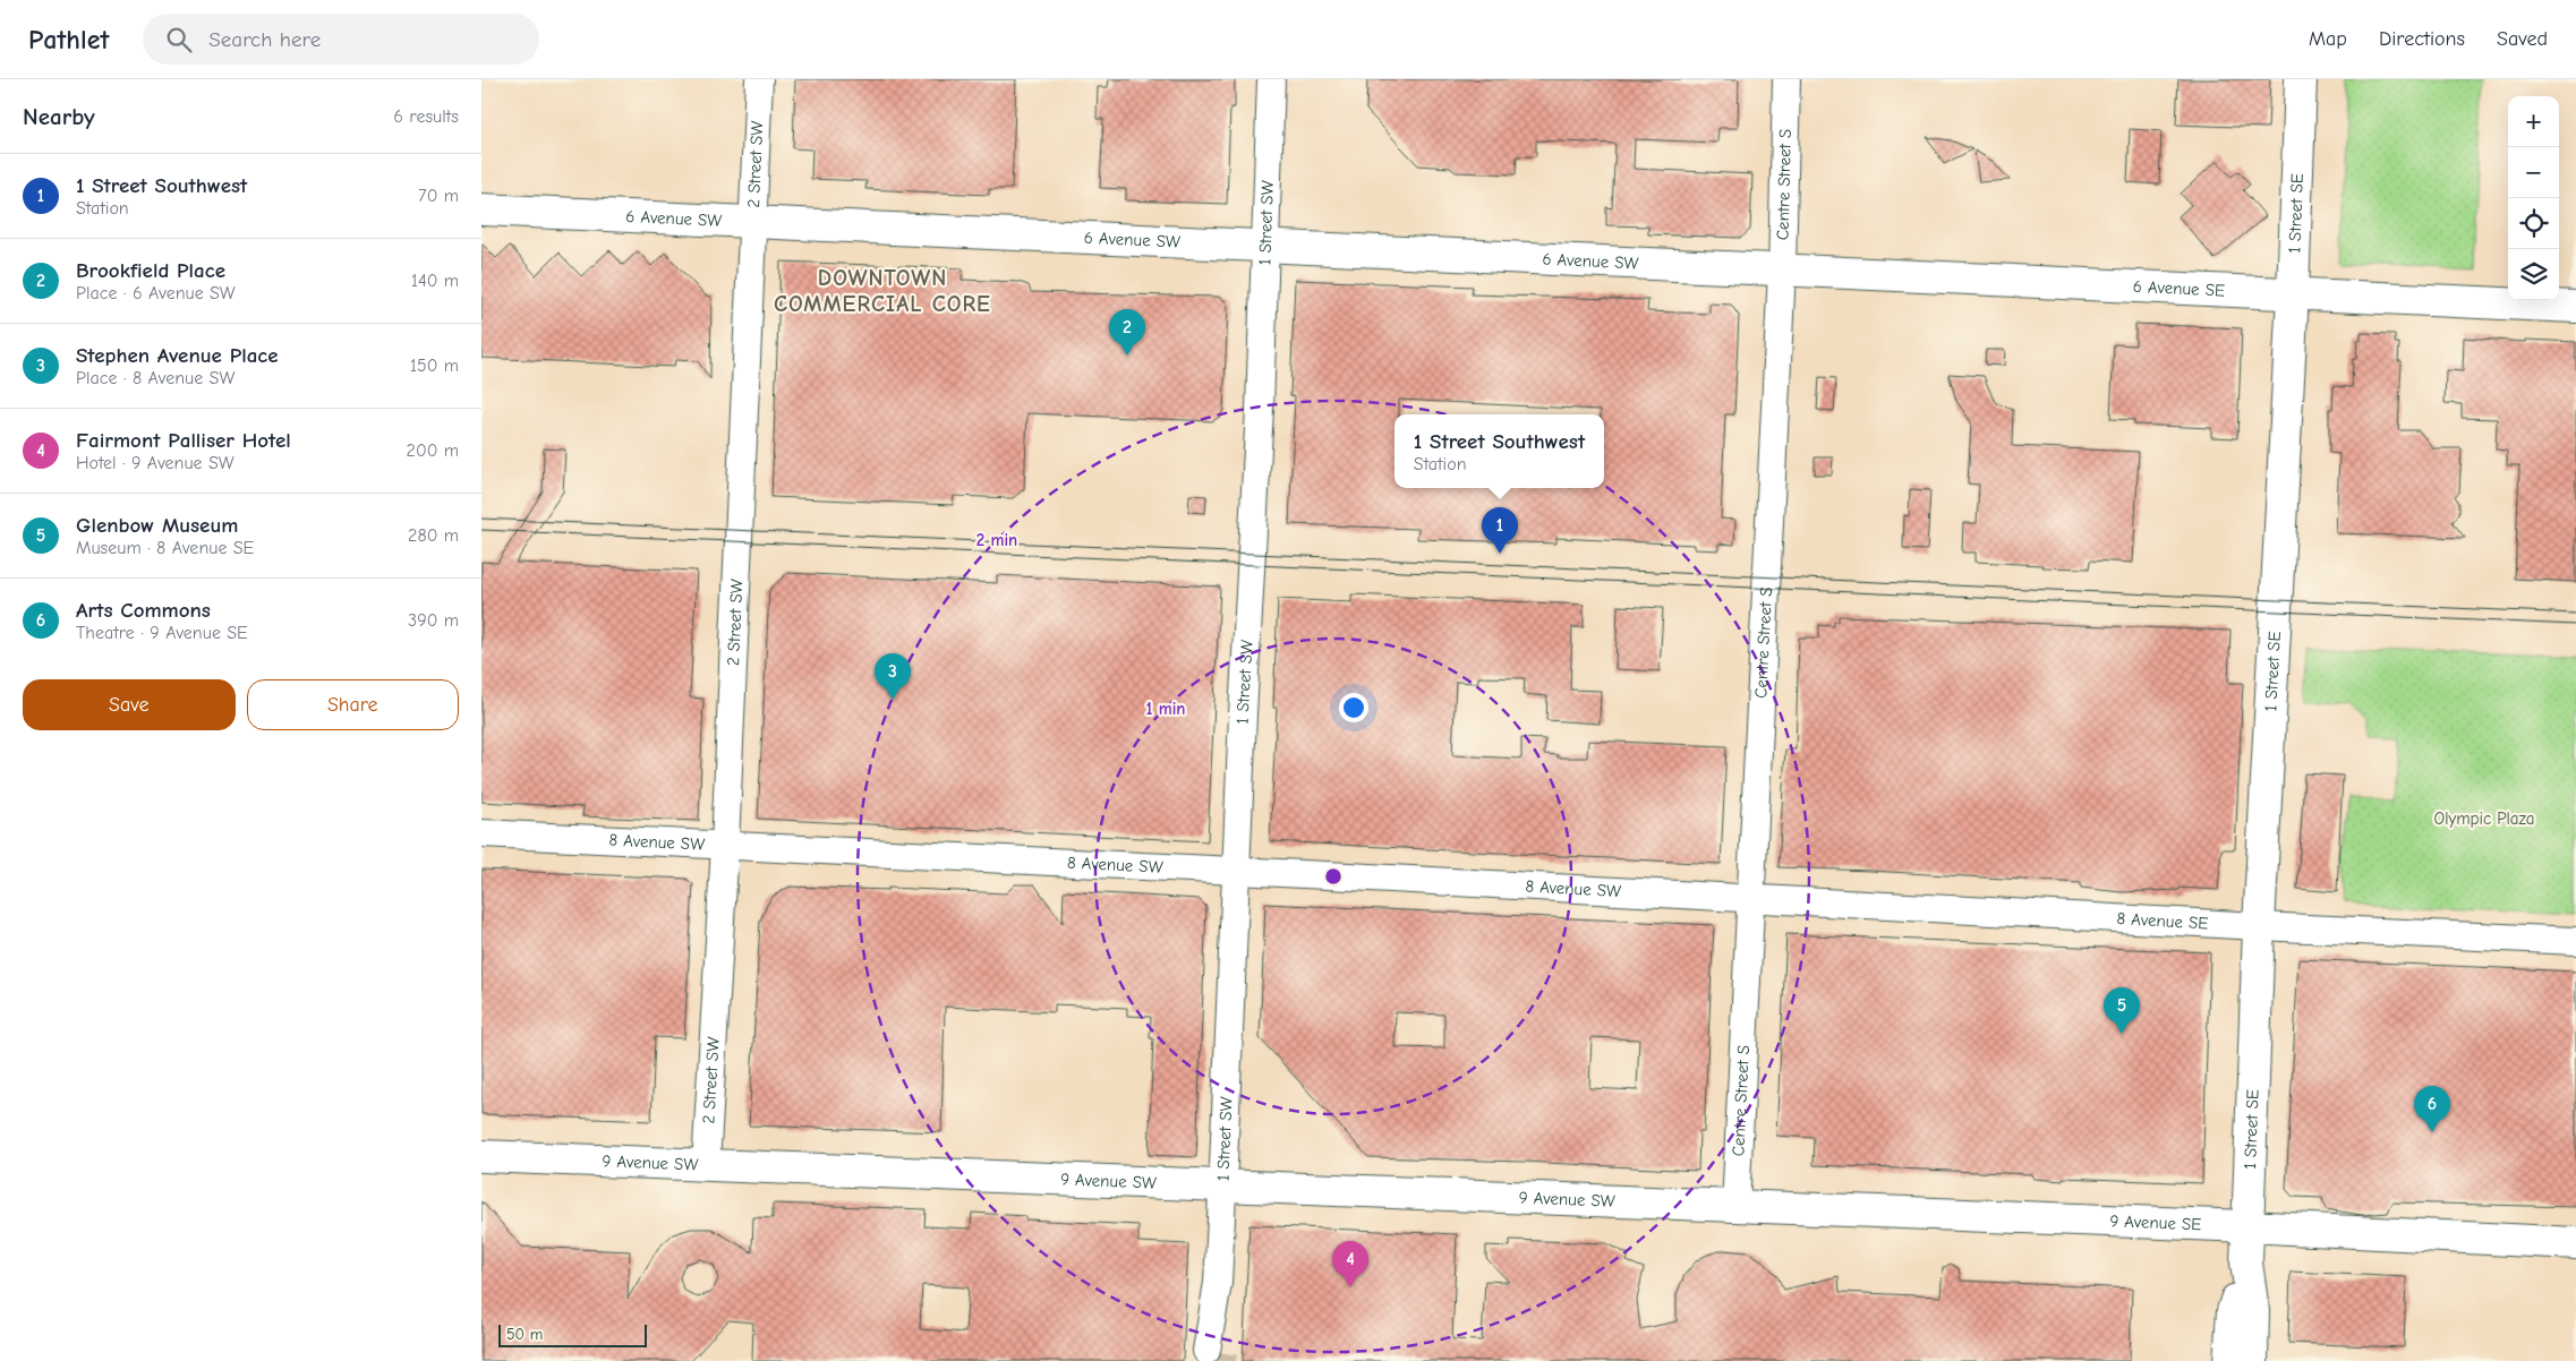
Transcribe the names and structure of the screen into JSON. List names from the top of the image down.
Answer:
{
  "streets": {
    "main road": [
      "1 Street SE",
      "6 Avenue SW",
      "6 Avenue SE",
      "9 Avenue SW",
      "9 Avenue SE"
    ],
    "street": [
      "2 Street SW",
      "Centre Street S",
      "1 Street SW",
      "8 Avenue SW",
      "8 Avenue SE"
    ]
  },
  "crossings": [
    ["2 Street SW", "6 Avenue SW"],
    ["2 Street SW", "8 Avenue SW"],
    ["2 Street SW", "9 Avenue SW"],
    ["Centre Street S", "6 Avenue SW"],
    ["Centre Street S", "6 Avenue SE"],
    ["Centre Street S", "8 Avenue SW"],
    ["Centre Street S", "8 Avenue SE"],
    ["Centre Street S", "9 Avenue SW"],
    ["Centre Street S", "9 Avenue SE"],
    ["1 Street SE", "6 Avenue SE"],
    ["1 Street SE", "8 Avenue SE"],
    ["1 Street SE", "9 Avenue SE"],
    ["6 Avenue SW", "1 Street SW"],
    ["6 Avenue SW", "6 Avenue SE"],
    ["1 Street SW", "8 Avenue SW"],
    ["1 Street SW", "9 Avenue SW"],
    ["8 Avenue SW", "8 Avenue SE"],
    ["9 Avenue SW", "9 Avenue SE"]
  ],
  "districts": ["DOWNTOWN COMMERCIAL CORE"],
  "parks": ["Olympic Plaza"],
  "scale_bar": "50 m",
  "page": {
    "header": "Pathlet",
    "search": "Search here",
    "nav": ["Map", "Directions", "Saved"],
    "heading": ["Nearby", "6 results"],
    "map_buttons": ["+", "−"],
    "list": [
      {
        "mark": "1",
        "name": "1 Street Southwest",
        "note": "Station",
        "value": "70 m"
      },
      {
        "mark": "2",
        "name": "Brookfield Place",
        "note": "Place · 6 Avenue SW",
        "value": "140 m"
      },
      {
        "mark": "3",
        "name": "Stephen Avenue Place",
        "note": "Place · 8 Avenue SW",
        "value": "150 m"
      },
      {
        "mark": "4",
        "name": "Fairmont Palliser Hotel",
        "note": "Hotel · 9 Avenue SW",
        "value": "200 m"
      },
      {
        "mark": "5",
        "name": "Glenbow Museum",
        "note": "Museum · 8 Avenue SE",
        "value": "280 m"
      },
      {
        "mark": "6",
        "name": "Arts Commons",
        "note": "Theatre · 9 Avenue SE",
        "value": "390 m"
      }
    ],
    "pins": [
      "2",
      "1",
      "3",
      "5",
      "6",
      "4"
    ],
    "popup": ["1 Street Southwest", "Station"],
    "buttons": ["Save", "Share"],
    "scale": "50 m"
  },
  "rings": ["2 min", "1 min"]
}
